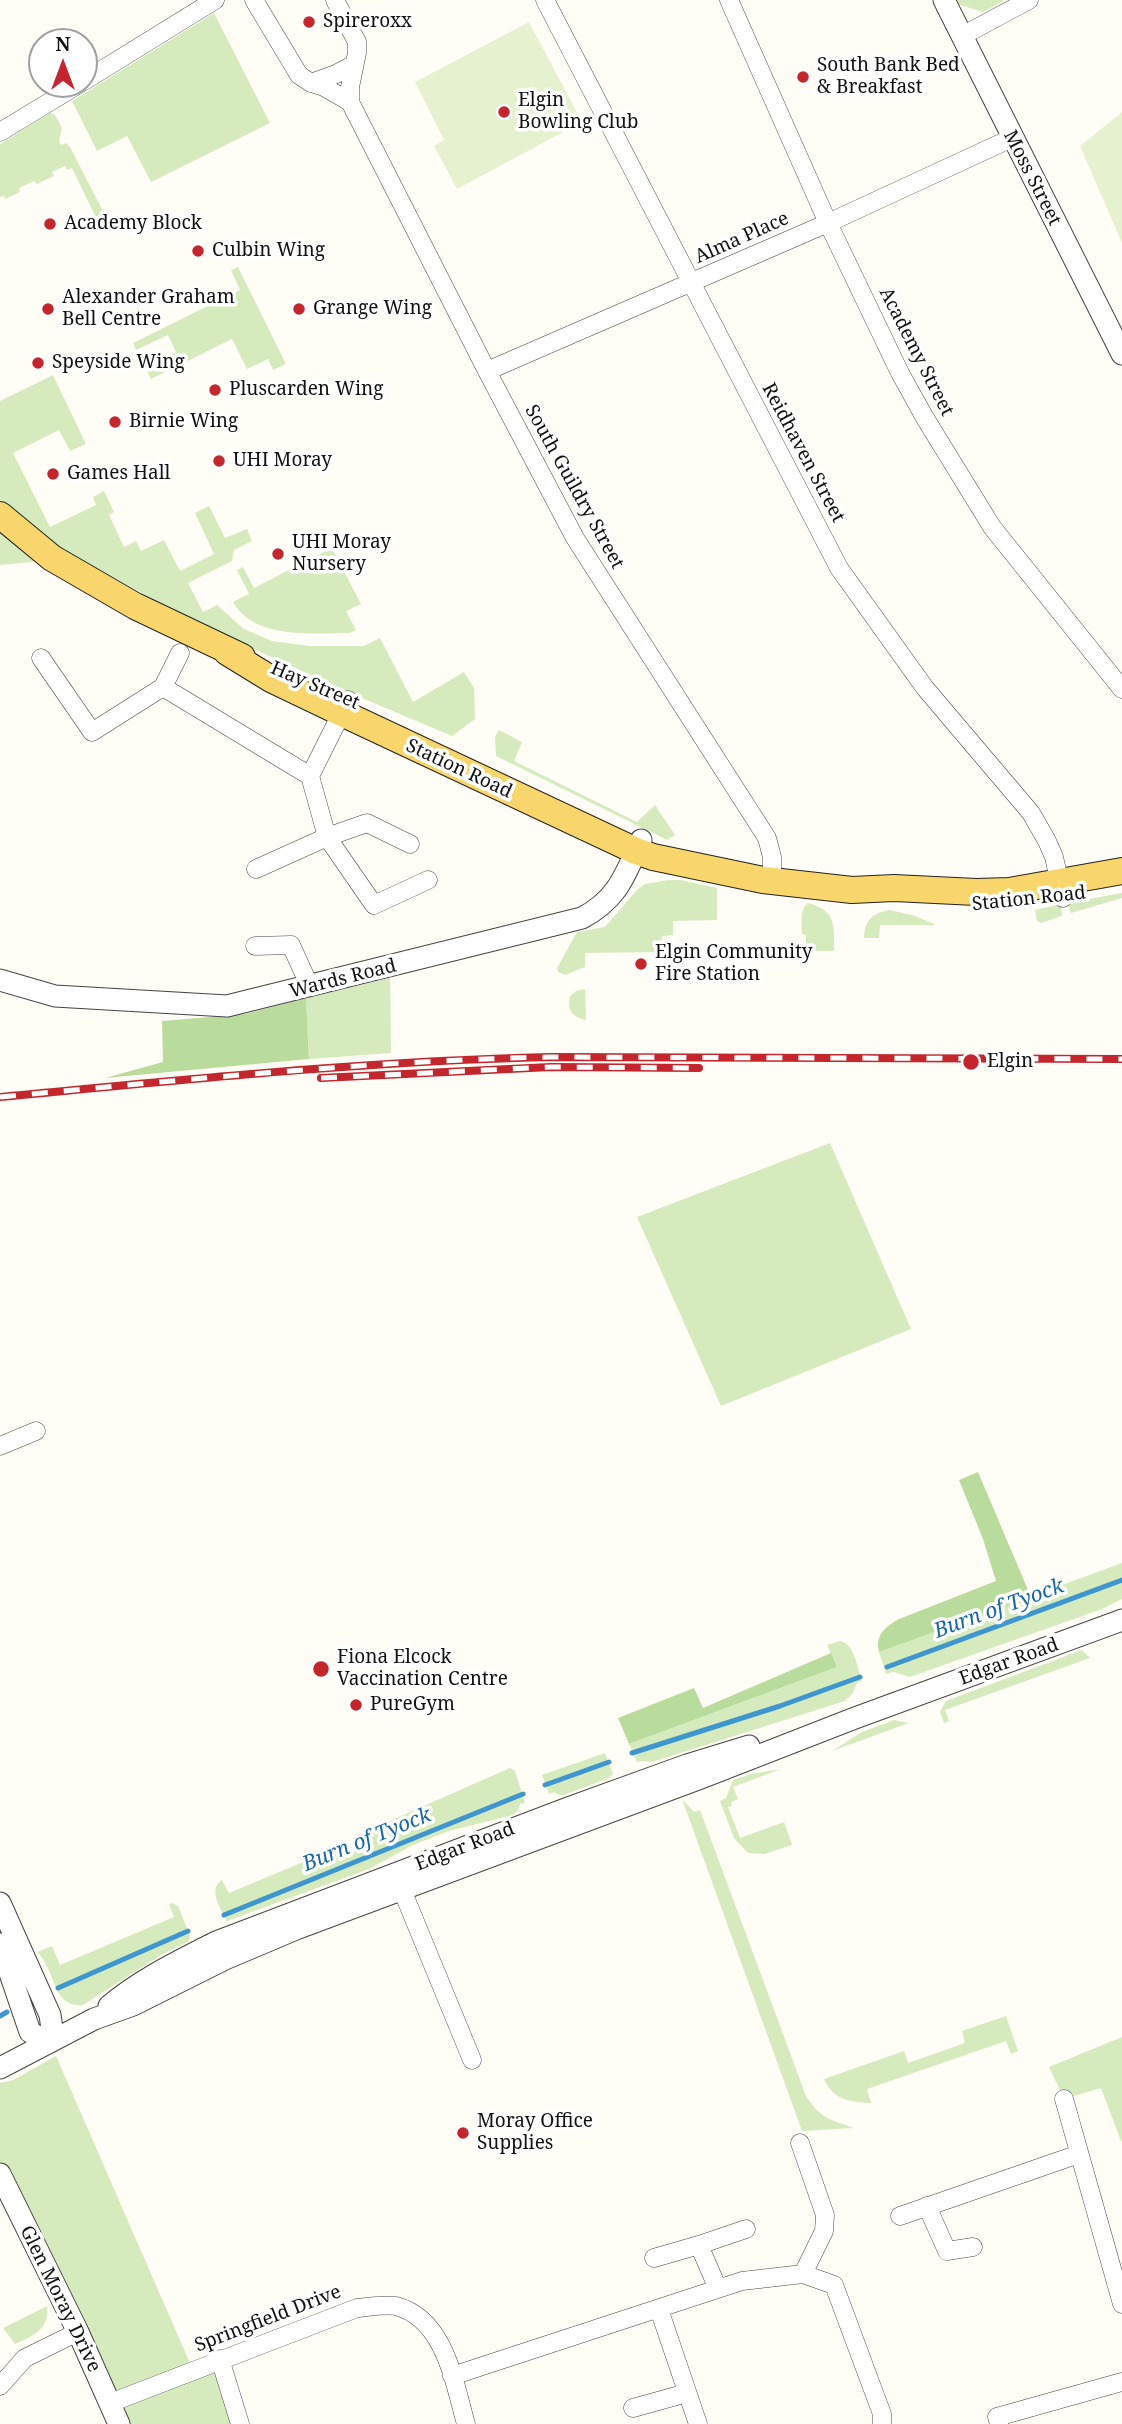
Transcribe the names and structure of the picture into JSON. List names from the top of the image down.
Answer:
{
  "streets": {
    "main road": ["Hay Street", "Station Road"],
    "street": [
      "Moss Street",
      "Alma Place",
      "Academy Street",
      "Reidhaven Street",
      "South Guildry Street",
      "Wards Road",
      "Edgar Road",
      "Glen Moray Drive",
      "Springfield Drive"
    ]
  },
  "crossings": [
    ["Moss Street", "Alma Place"],
    ["Alma Place", "Academy Street"],
    ["Alma Place", "Reidhaven Street"],
    ["Alma Place", "South Guildry Street"],
    ["Reidhaven Street", "Station Road"],
    ["South Guildry Street", "Station Road"],
    ["Hay Street", "Station Road"],
    ["Hay Street", "Wards Road"],
    ["Station Road", "Wards Road"],
    ["Glen Moray Drive", "Springfield Drive"]
  ],
  "water": ["Burn of Tyock"],
  "places": [
    "Spireroxx",
    "South Bank Bed & Breakfast",
    "Elgin Bowling Club",
    "Academy Block",
    "Culbin Wing",
    "Alexander Graham Bell Centre",
    "Grange Wing",
    "Speyside Wing",
    "Pluscarden Wing",
    "Birnie Wing",
    "UHI Moray",
    "Games Hall",
    "UHI Moray Nursery",
    "Elgin Community Fire Station",
    "Elgin",
    "Fiona Elcock Vaccination Centre",
    "PureGym",
    "Moray Office Supplies"
  ],
  "north": "top"
}
